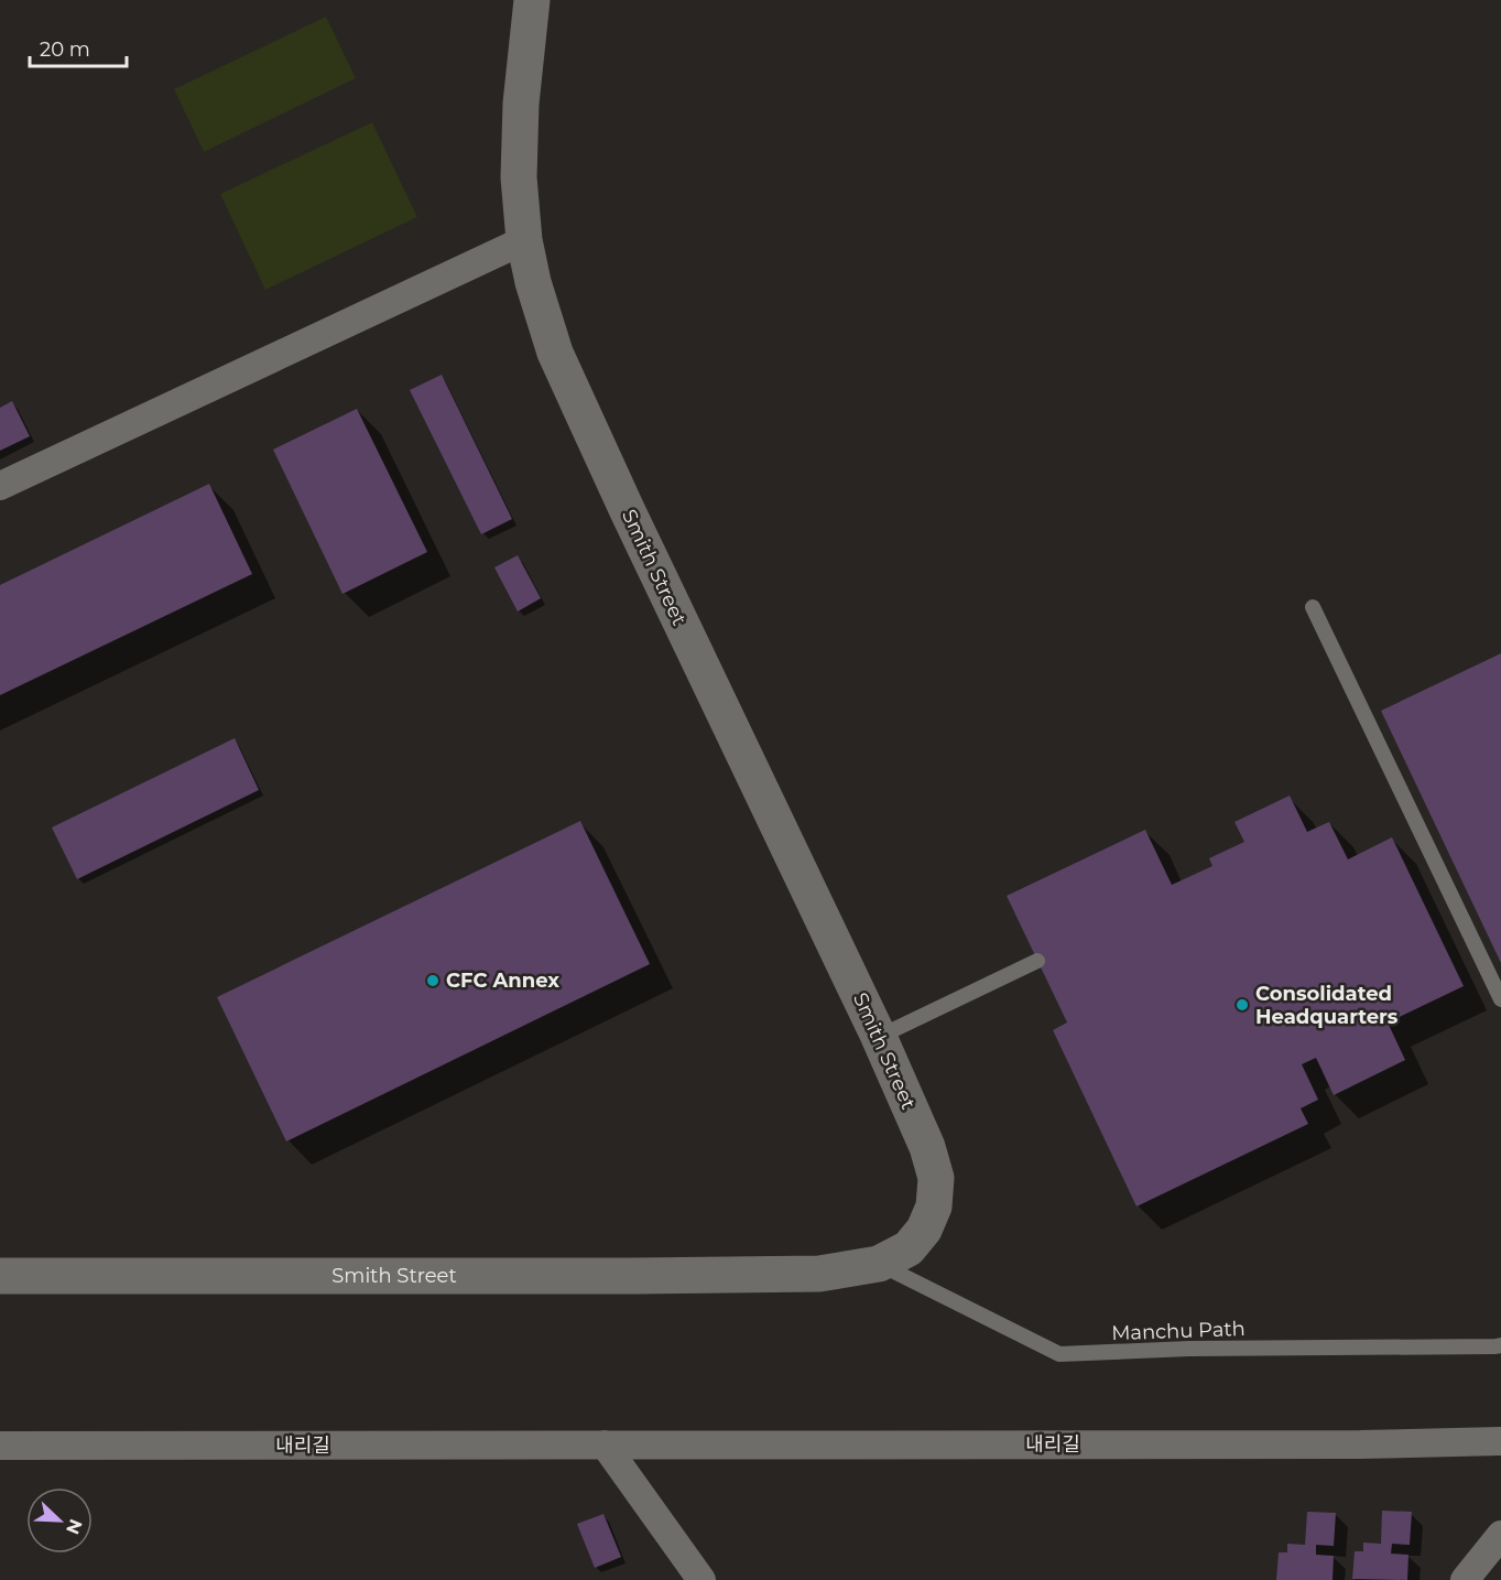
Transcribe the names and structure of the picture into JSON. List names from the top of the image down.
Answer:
{
  "streets": {
    "street": ["Smith Street", "내리길"],
    "lane": ["Manchu Path"]
  },
  "crossings": [
    ["Smith Street", "Manchu Path"]
  ],
  "places": ["CFC Annex", "Consolidated Headquarters"],
  "scale_bar": "20 m",
  "north": "bottom right"
}
